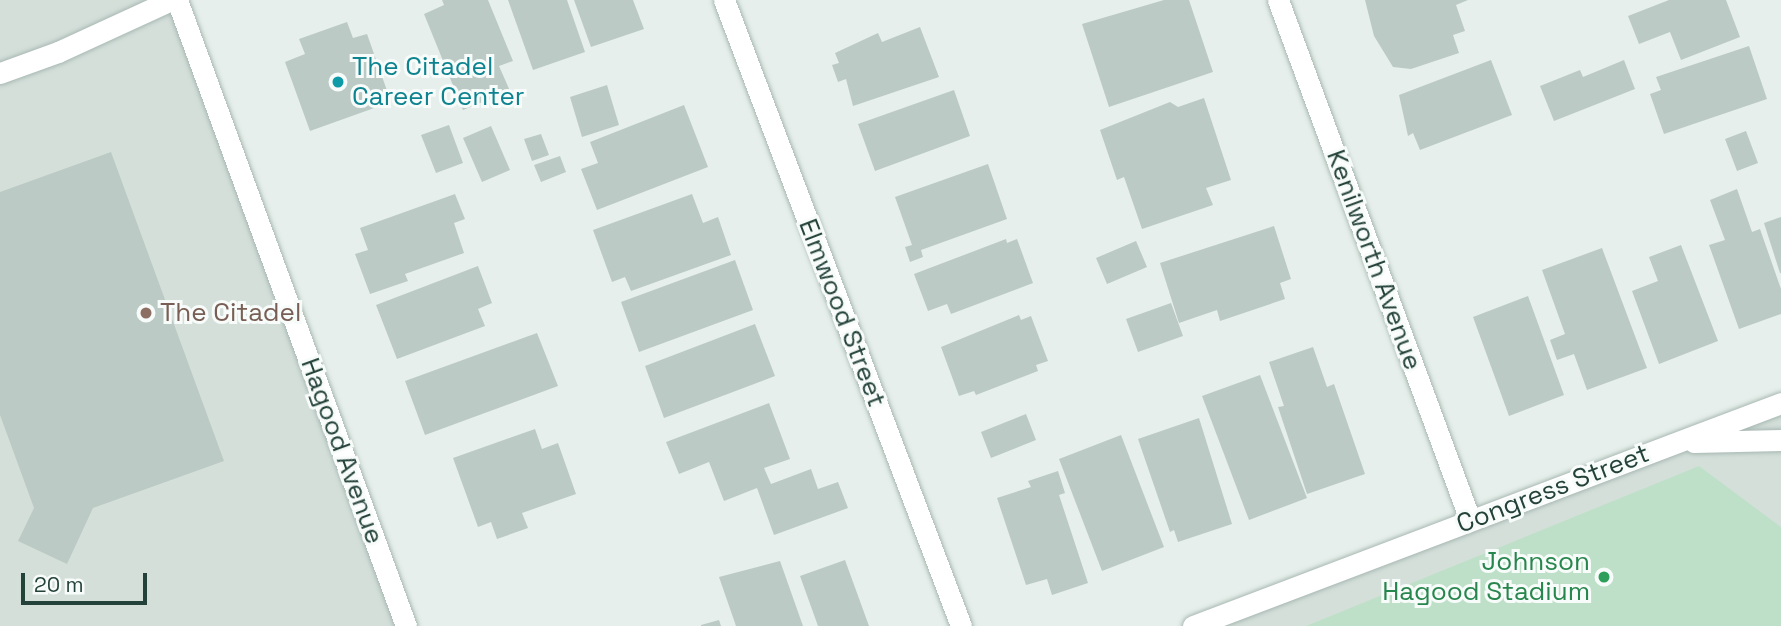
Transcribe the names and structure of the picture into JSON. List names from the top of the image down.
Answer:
{
  "streets": {
    "street": [
      "Kenilworth Avenue",
      "Elmwood Street",
      "Hagood Avenue",
      "Congress Street"
    ]
  },
  "crossings": [
    ["Kenilworth Avenue", "Congress Street"]
  ],
  "places": ["The Citadel Career Center", "The Citadel", "Johnson Hagood Stadium"],
  "scale_bar": "20 m"
}
